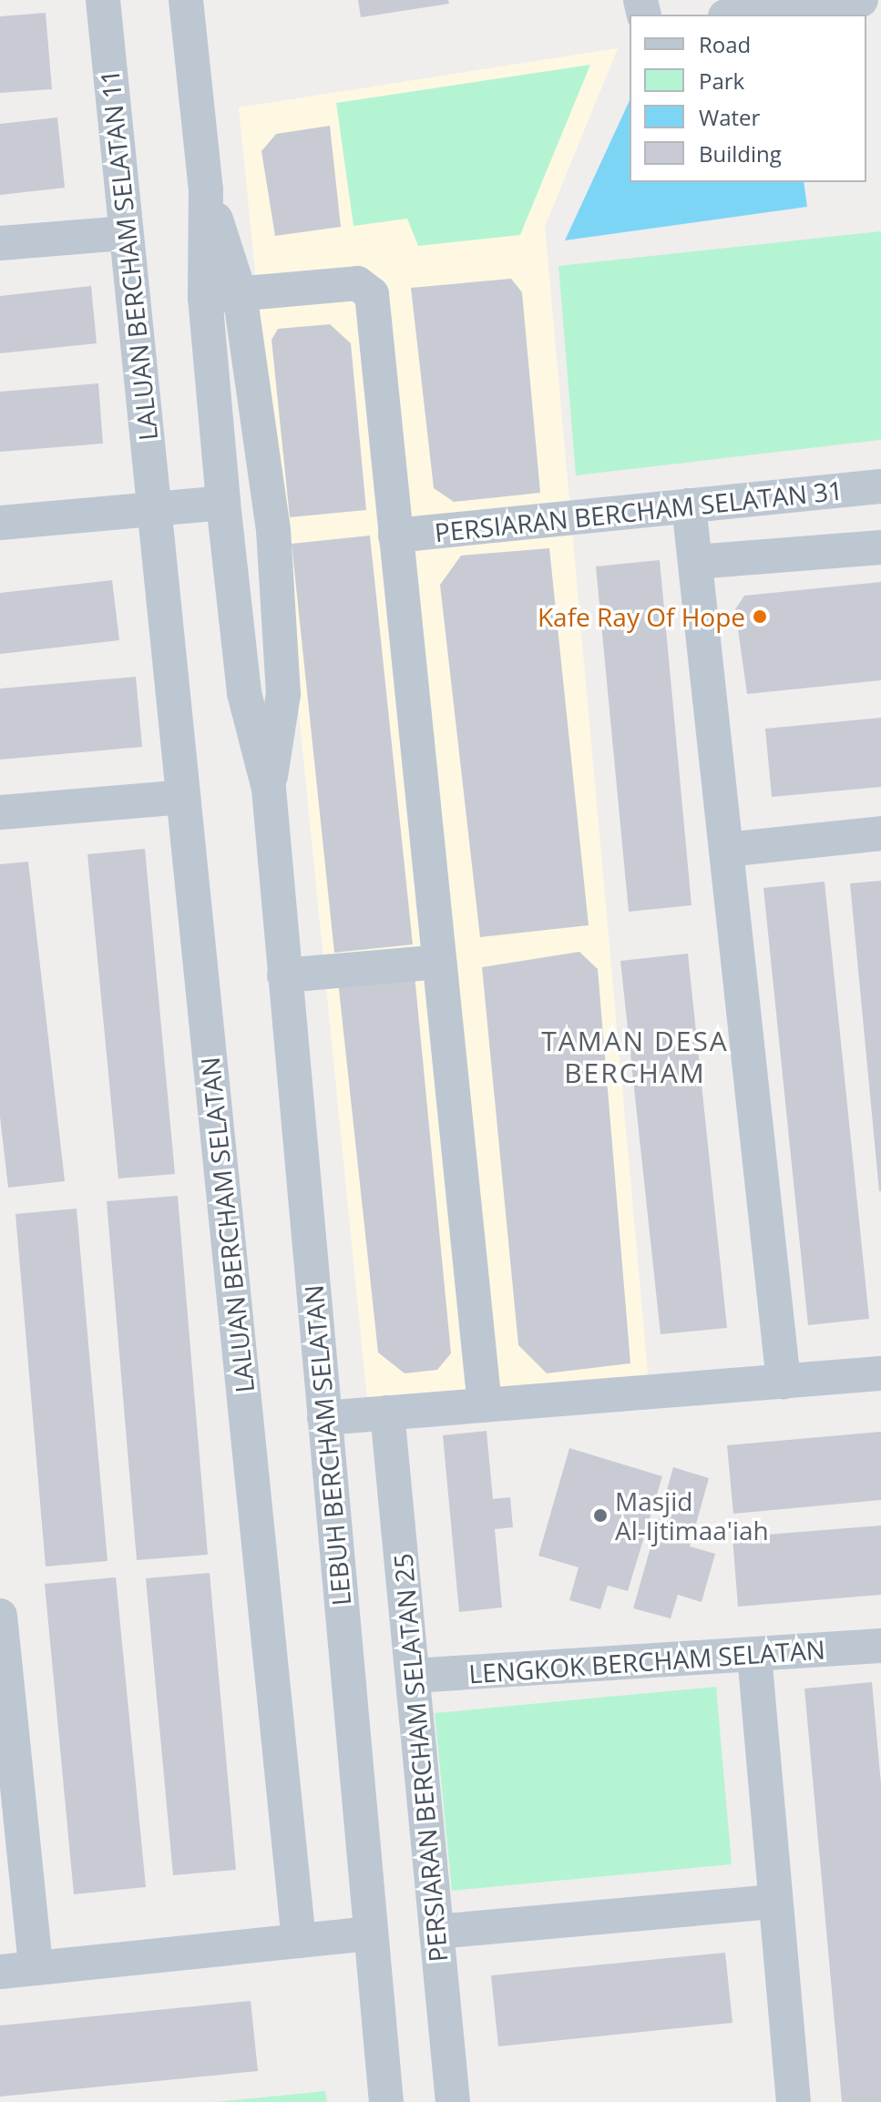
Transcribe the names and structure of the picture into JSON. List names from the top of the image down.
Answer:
{
  "streets": {
    "street": [
      "LALUAN BERCHAM SELATAN 11",
      "PERSIARAN BERCHAM SELATAN 31",
      "LALUAN BERCHAM SELATAN",
      "LEBUH BERCHAM SELATAN",
      "LENGKOK BERCHAM SELATAN",
      "PERSIARAN BERCHAM SELATAN 25"
    ]
  },
  "crossings": [
    ["LALUAN BERCHAM SELATAN 11", "LALUAN BERCHAM SELATAN"],
    ["LENGKOK BERCHAM SELATAN", "PERSIARAN BERCHAM SELATAN 25"]
  ],
  "districts": ["TAMAN DESA BERCHAM"],
  "places": ["Kafe Ray Of Hope", "Masjid Al-Ijtimaa'iah"],
  "legend": [
    "Road",
    "Park",
    "Water",
    "Building"
  ]
}
